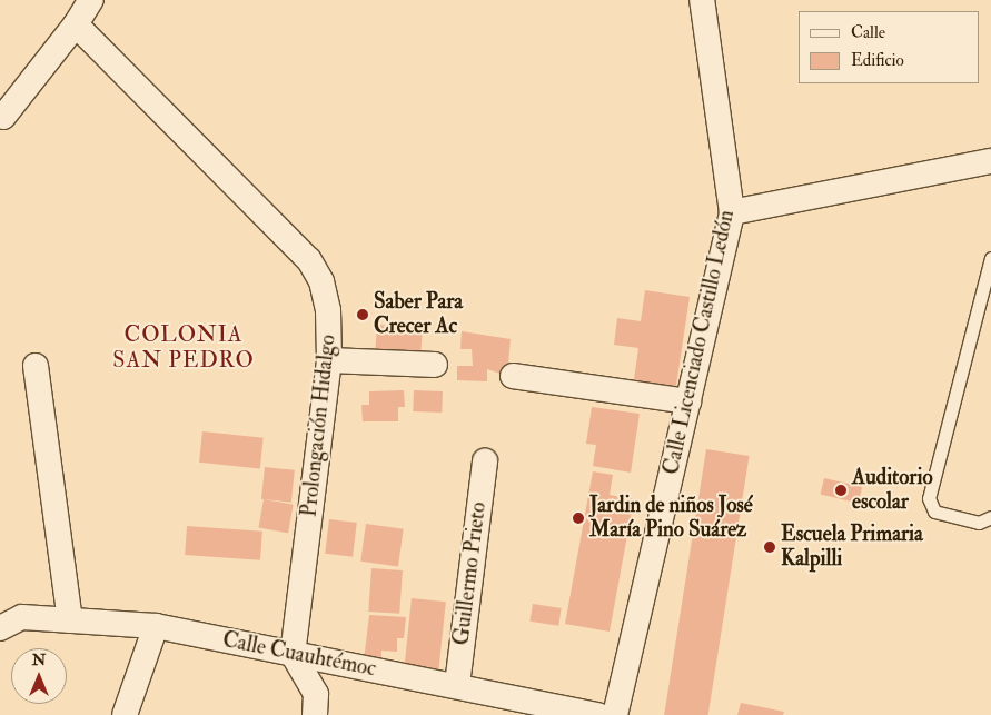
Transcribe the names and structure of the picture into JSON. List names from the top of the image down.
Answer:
{
  "streets": {
    "street": [
      "Calle Licenciado Castillo Ledón",
      "Prolongación Hidalgo",
      "Guillermo Prieto",
      "Calle Cuauhtémoc"
    ]
  },
  "crossings": [
    ["Prolongación Hidalgo", "Calle Cuauhtémoc"],
    ["Guillermo Prieto", "Calle Cuauhtémoc"]
  ],
  "districts": ["COLONIA SAN PEDRO"],
  "places": [
    "Saber Para Crecer Ac",
    "Auditorio escolar",
    "Jardin de niños José María Pino Suárez",
    "Escuela Primaria Kalpilli"
  ],
  "legend": ["Calle", "Edificio"],
  "north": "top"
}
